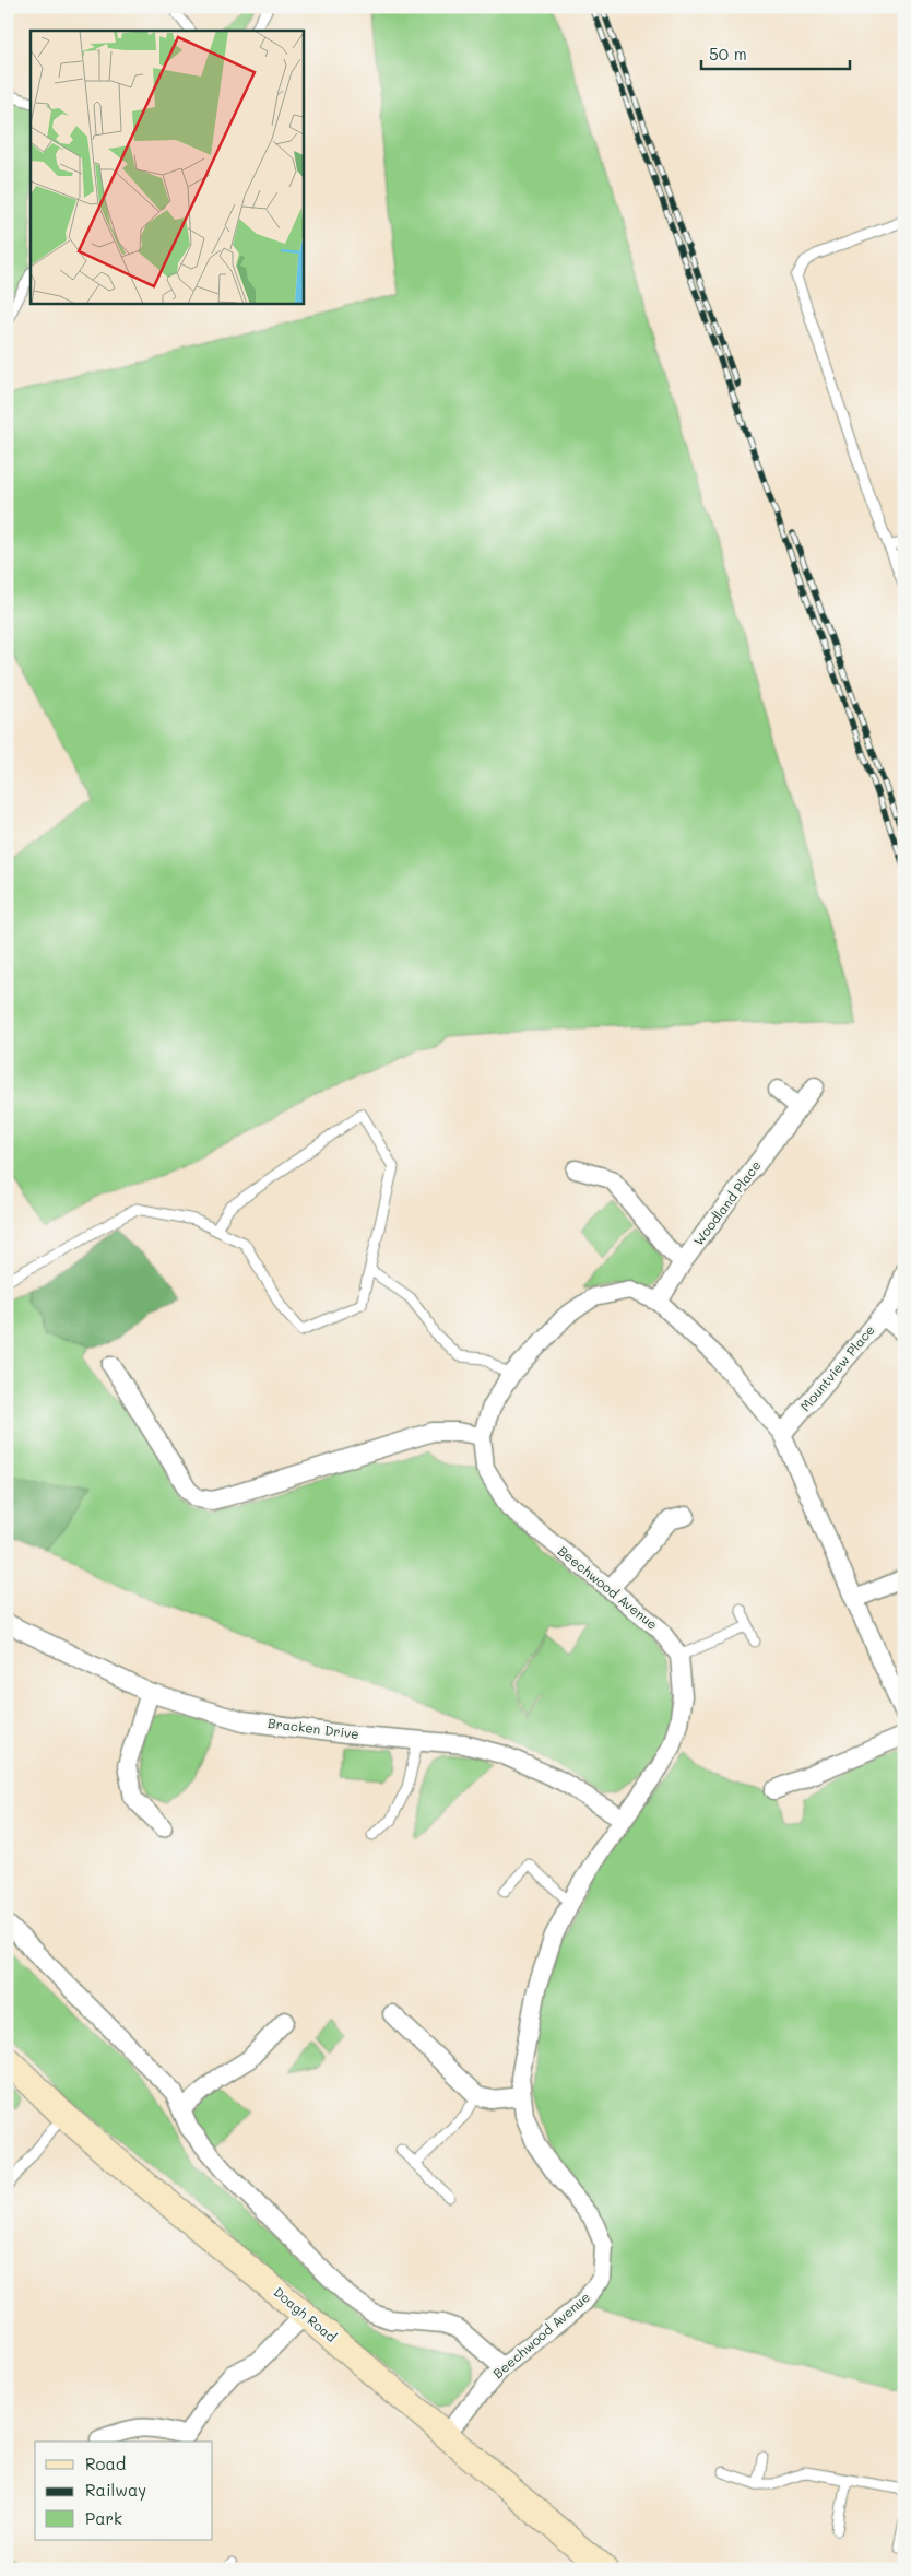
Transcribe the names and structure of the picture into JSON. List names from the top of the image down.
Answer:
{
  "streets": {
    "main road": ["Doagh Road"],
    "street": [
      "Woodland Place",
      "Mountview Place",
      "Beechwood Avenue",
      "Bracken Drive"
    ]
  },
  "crossings": [
    ["Woodland Place", "Beechwood Avenue"],
    ["Mountview Place", "Beechwood Avenue"],
    ["Beechwood Avenue", "Bracken Drive"],
    ["Beechwood Avenue", "Doagh Road"]
  ],
  "legend": ["Road", "Railway", "Park"],
  "scale_bar": "50 m"
}
